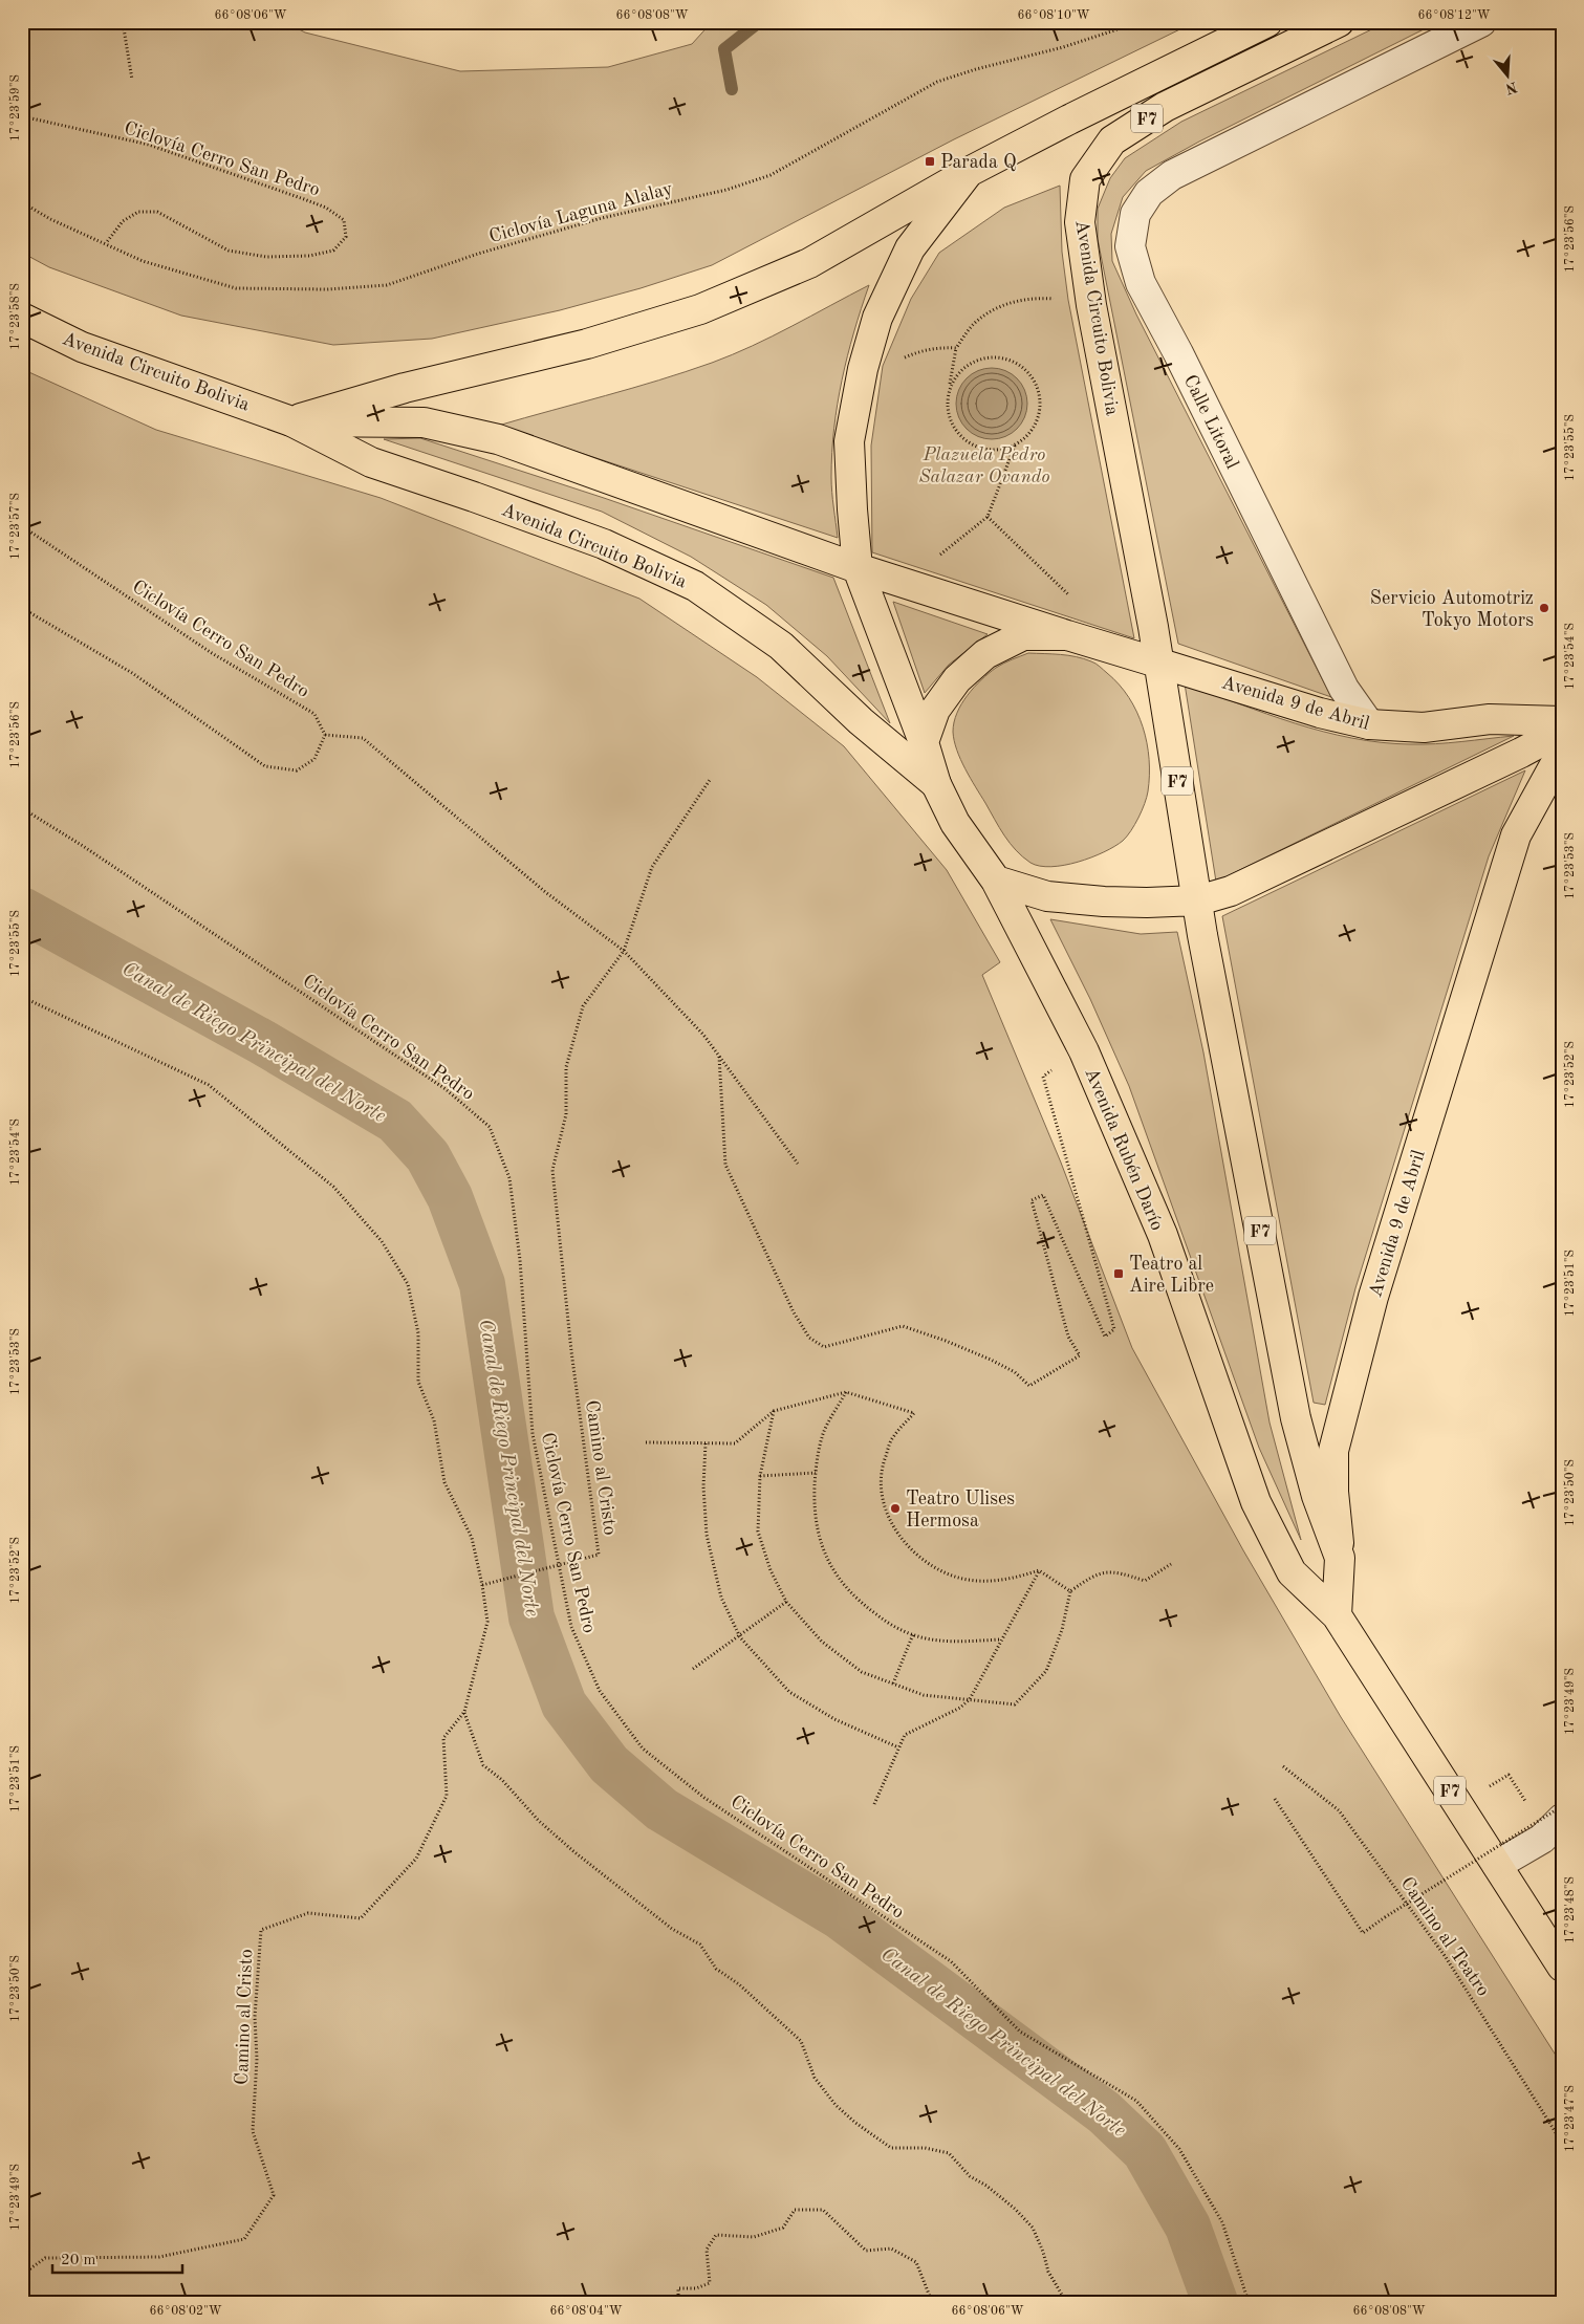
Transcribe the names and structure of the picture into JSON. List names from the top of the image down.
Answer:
{
  "streets": {
    "main road": [
      "F7",
      "Avenida Circuito Bolivia",
      "Avenida 9 de Abril",
      "Avenida Rubén Darío"
    ],
    "street": ["Calle Litoral"],
    "path": [
      "Ciclovía Cerro San Pedro",
      "Ciclovía Laguna Alalay",
      "Camino al Cristo",
      "Camino al Teatro"
    ]
  },
  "crossings": [
    ["F7", "Avenida Circuito Bolivia"],
    ["F7", "Avenida 9 de Abril"],
    ["F7", "Avenida Rubén Darío"],
    ["Ciclovía Cerro San Pedro", "Ciclovía Laguna Alalay"],
    ["Ciclovía Cerro San Pedro", "Camino al Cristo"],
    ["Avenida Circuito Bolivia", "Avenida 9 de Abril"],
    ["Calle Litoral", "Avenida 9 de Abril"]
  ],
  "water": ["Canal de Riego Principal del Norte"],
  "parks": ["Plazuela Pedro Salazar Ovando"],
  "places": {
    "transit": ["Parada Q", "Teatro al Aire Libre"],
    "other": ["Servicio Automotriz Tokyo Motors", "Teatro Ulises Hermosa"]
  },
  "scale_bar": "20 m",
  "north": "bottom",
  "coordinates": [
    "66°08'06\"W",
    "66°08'08\"W",
    "66°08'10\"W",
    "66°08'12\"W",
    "17°23'59\"S",
    "17°23'56\"S",
    "17°23'58\"S",
    "17°23'55\"S",
    "17°23'57\"S",
    "17°23'54\"S",
    "17°23'53\"S",
    "17°23'52\"S",
    "17°23'51\"S",
    "17°23'50\"S",
    "17°23'49\"S",
    "17°23'48\"S",
    "17°23'47\"S",
    "66°08'02\"W",
    "66°08'04\"W"
  ]
}
